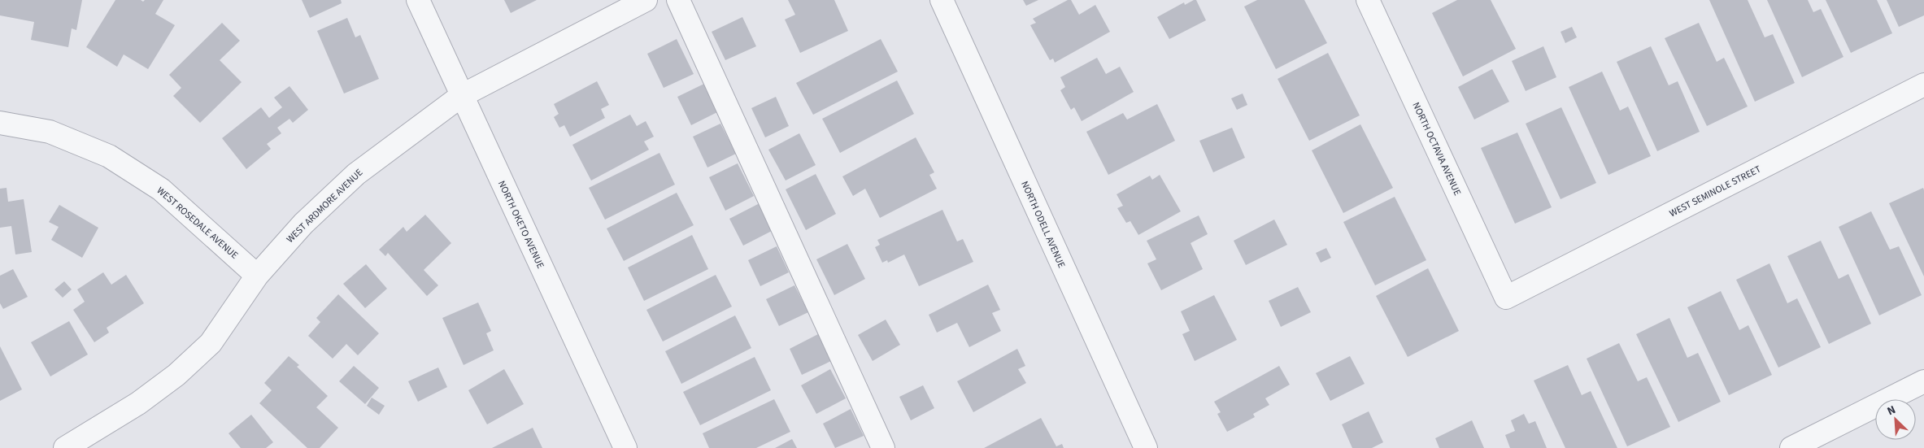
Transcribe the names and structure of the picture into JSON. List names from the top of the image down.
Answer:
{
  "streets": {
    "street": [
      "NORTH OCTAVIA AVENUE",
      "WEST SEMINOLE STREET",
      "WEST ARDMORE AVENUE",
      "WEST ROSEDALE AVENUE",
      "NORTH OKETO AVENUE",
      "NORTH ODELL AVENUE"
    ]
  },
  "crossings": [
    ["NORTH OCTAVIA AVENUE", "WEST SEMINOLE STREET"],
    ["WEST ARDMORE AVENUE", "WEST ROSEDALE AVENUE"],
    ["WEST ARDMORE AVENUE", "NORTH OKETO AVENUE"]
  ],
  "north": "top left"
}
